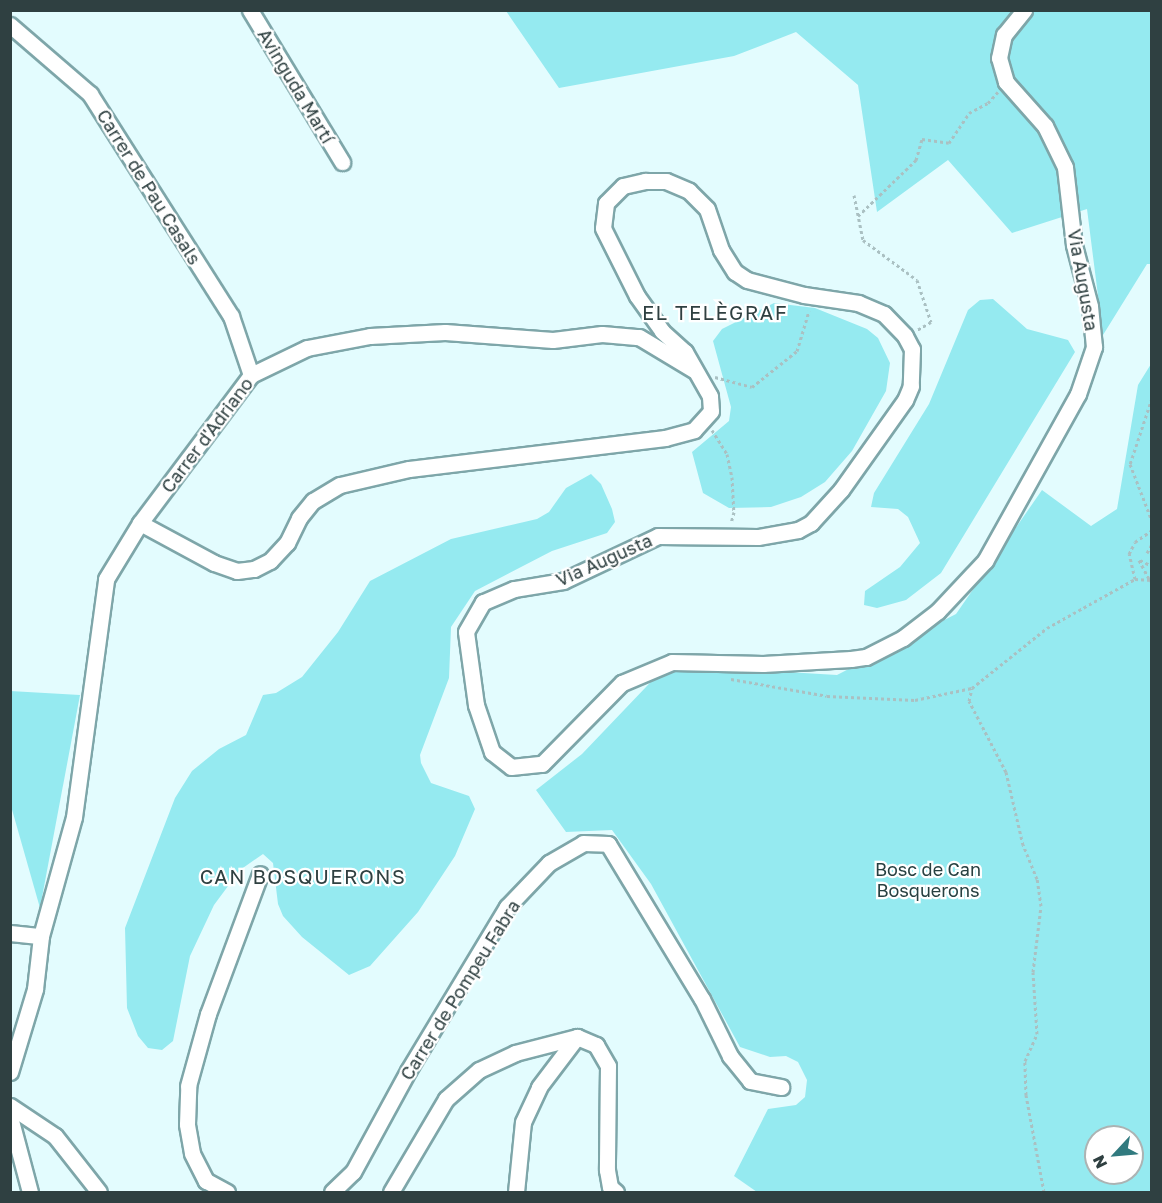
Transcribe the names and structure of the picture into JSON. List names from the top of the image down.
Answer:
{
  "streets": {
    "street": [
      "Avinguda Martí",
      "Carrer de Pau Casals",
      "Via Augusta",
      "Carrer d'Adriano",
      "Carrer de Pompeu Fabra"
    ]
  },
  "crossings": [
    ["Carrer de Pau Casals", "Carrer d'Adriano"],
    ["Via Augusta", "Carrer d'Adriano"]
  ],
  "districts": ["EL TELÈGRAF", "CAN BOSQUERONS"],
  "parks": ["Bosc de Can Bosquerons"],
  "north": "bottom left"
}
